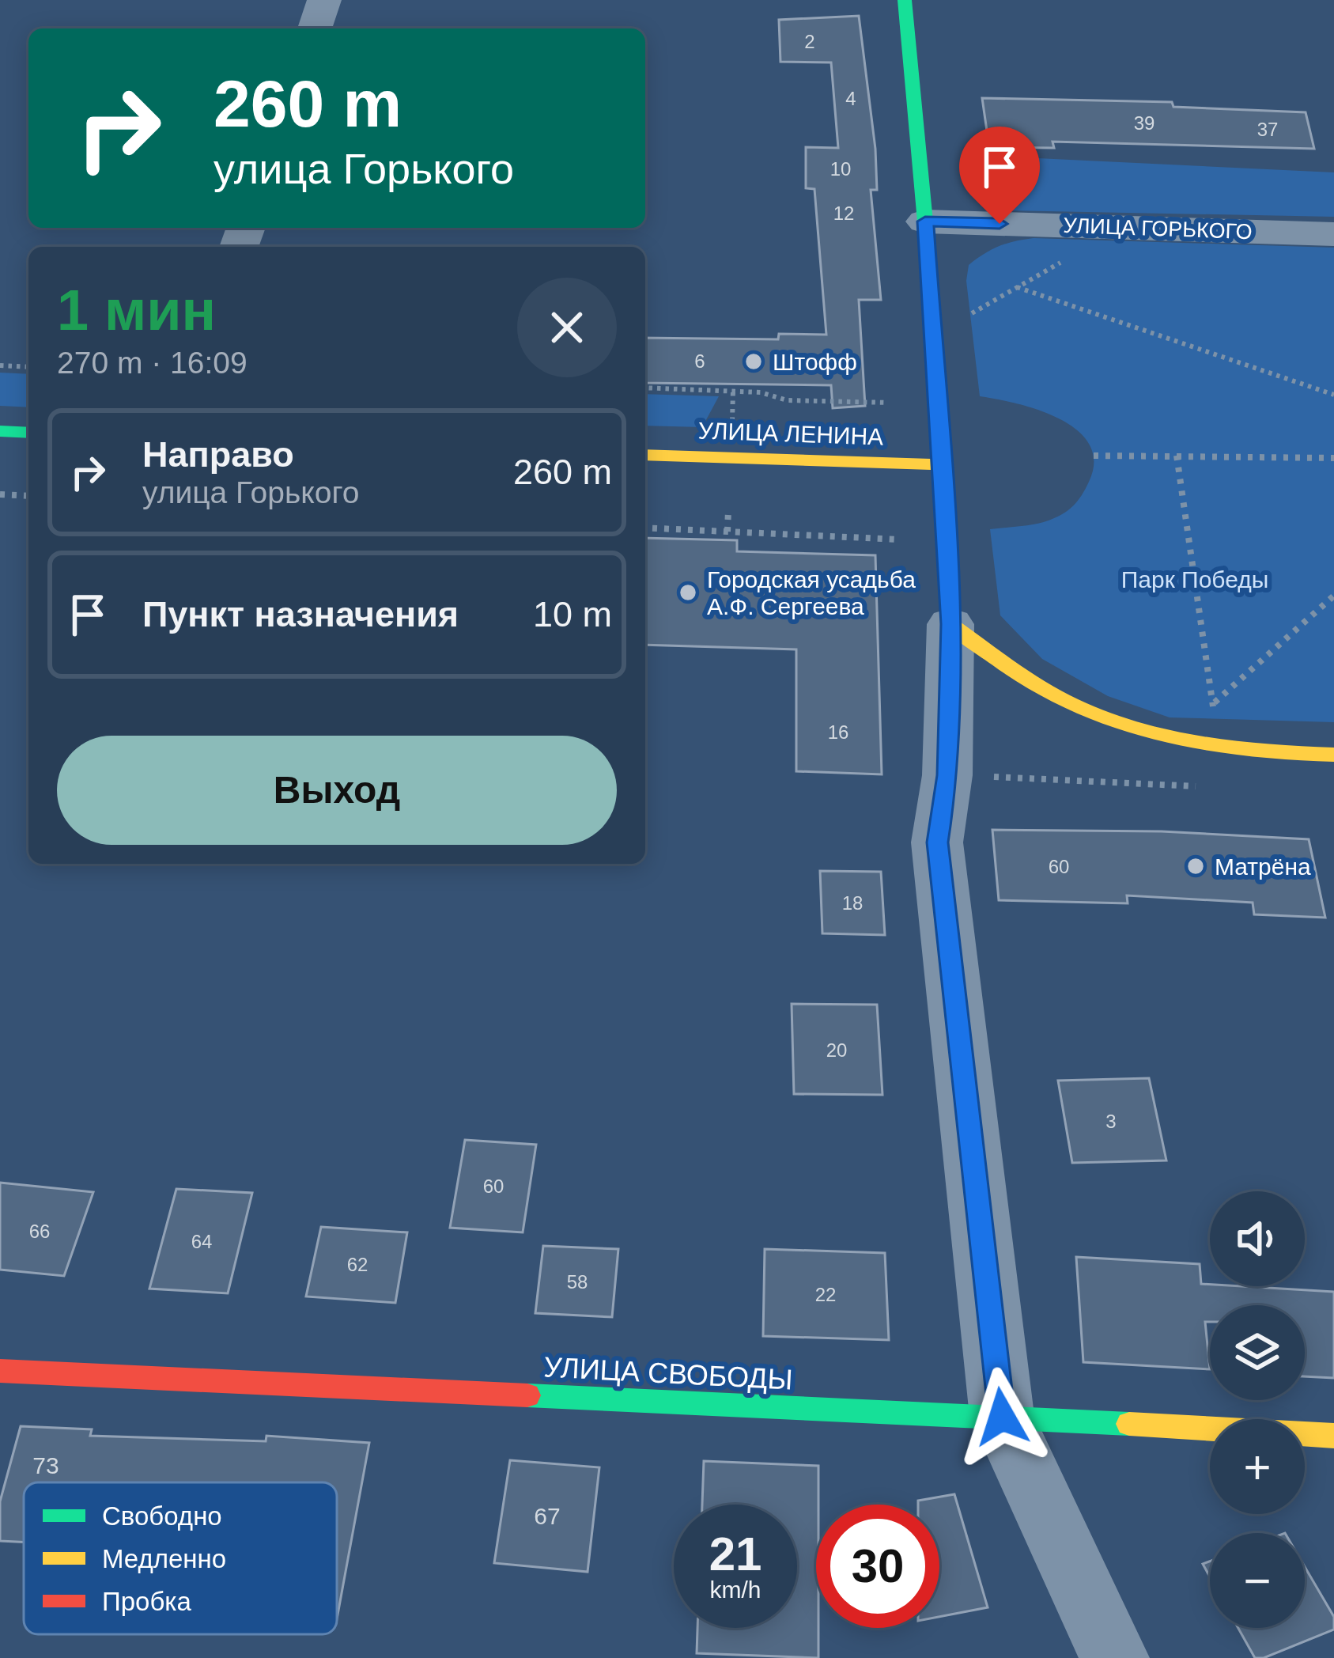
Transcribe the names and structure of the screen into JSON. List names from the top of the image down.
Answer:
{
  "streets": {
    "main road": ["УЛИЦА ЛЕНИНА", "УЛИЦА СВОБОДЫ"],
    "street": ["УЛИЦА ГОРЬКОГО"]
  },
  "parks": ["Парк Победы"],
  "places": ["Штофф", "Городская усадьба А.Ф. Сергеева", "Матрёна"],
  "house_numbers": [
    "2",
    "4",
    "39",
    "37",
    "10",
    "12",
    "6",
    "16",
    "60",
    "18",
    "20",
    "3",
    "60",
    "66",
    "64",
    "62",
    "58",
    "22",
    "73",
    "67"
  ],
  "legend": ["Свободно", "Медленно", "Пробка"],
  "page": {
    "turn": ["260 m", "улица Горького"],
    "heading": ["1 мин", "270 m · 16:09"],
    "list": [
      {
        "name": "Направо",
        "note": "улица Горького",
        "value": "260 m"
      },
      {
        "name": "Пункт назначения",
        "value": "10 m"
      }
    ],
    "buttons": "Выход",
    "map_buttons": ["+", "−"],
    "speed": "21 km/h",
    "limit": "30"
  }
}
